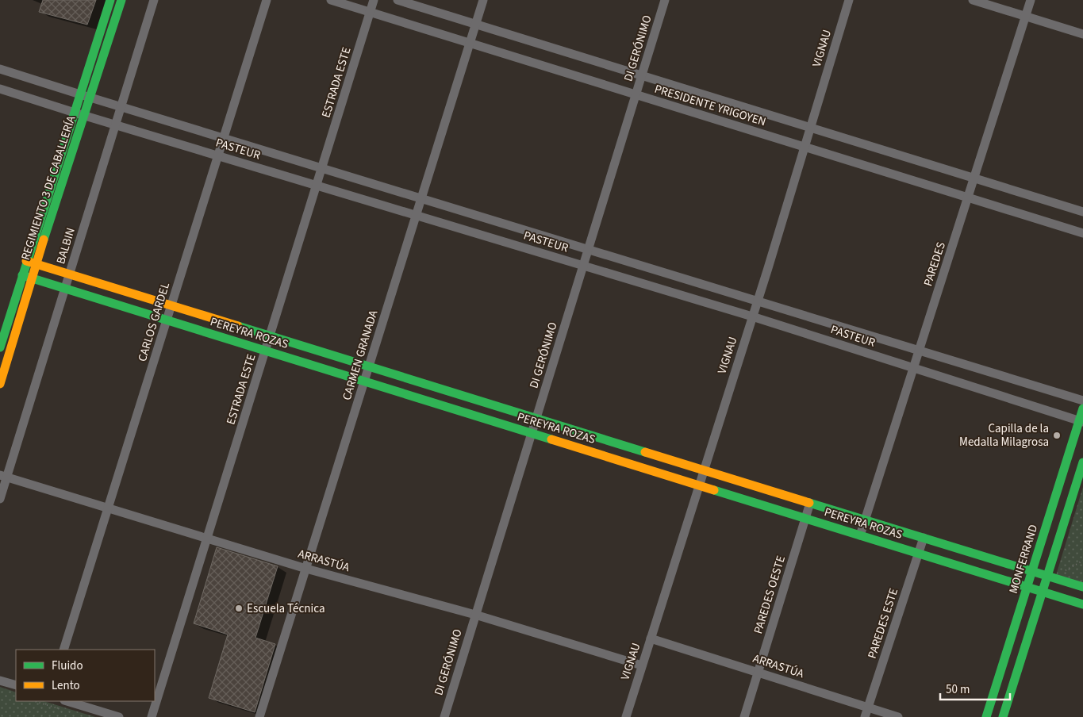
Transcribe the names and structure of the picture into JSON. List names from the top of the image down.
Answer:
{
  "streets": {
    "street": [
      "DI GERÓNIMO",
      "VIGNAU",
      "ESTRADA ESTE",
      "PRESIDENTE YRIGOYEN",
      "PASTEUR",
      "REGIMIENTO 3 DE CABALLERÍA",
      "BALBIN",
      "PAREDES",
      "CARLOS GARDEL",
      "PEREYRA ROZAS",
      "CARMEN GRANADA",
      "MONFERRAND",
      "ARRASTÚA",
      "PAREDES OESTE",
      "PAREDES ESTE"
    ]
  },
  "crossings": [
    ["DI GERÓNIMO", "PRESIDENTE YRIGOYEN"],
    ["DI GERÓNIMO", "PASTEUR"],
    ["DI GERÓNIMO", "PEREYRA ROZAS"],
    ["DI GERÓNIMO", "ARRASTÚA"],
    ["VIGNAU", "PRESIDENTE YRIGOYEN"],
    ["VIGNAU", "PASTEUR"],
    ["VIGNAU", "PEREYRA ROZAS"],
    ["VIGNAU", "ARRASTÚA"],
    ["ESTRADA ESTE", "PRESIDENTE YRIGOYEN"],
    ["ESTRADA ESTE", "PASTEUR"],
    ["ESTRADA ESTE", "PEREYRA ROZAS"],
    ["ESTRADA ESTE", "ARRASTÚA"],
    ["PRESIDENTE YRIGOYEN", "PAREDES"],
    ["PRESIDENTE YRIGOYEN", "CARMEN GRANADA"],
    ["PASTEUR", "REGIMIENTO 3 DE CABALLERÍA"],
    ["PASTEUR", "BALBIN"],
    ["PASTEUR", "PAREDES"],
    ["PASTEUR", "CARLOS GARDEL"],
    ["PASTEUR", "CARMEN GRANADA"],
    ["PASTEUR", "MONFERRAND"],
    ["REGIMIENTO 3 DE CABALLERÍA", "PEREYRA ROZAS"],
    ["BALBIN", "PEREYRA ROZAS"],
    ["BALBIN", "ARRASTÚA"],
    ["PAREDES", "PEREYRA ROZAS"],
    ["CARLOS GARDEL", "PEREYRA ROZAS"],
    ["CARLOS GARDEL", "ARRASTÚA"],
    ["PEREYRA ROZAS", "CARMEN GRANADA"],
    ["PEREYRA ROZAS", "MONFERRAND"],
    ["PEREYRA ROZAS", "PAREDES OESTE"],
    ["PEREYRA ROZAS", "PAREDES ESTE"],
    ["CARMEN GRANADA", "ARRASTÚA"],
    ["ARRASTÚA", "PAREDES OESTE"],
    ["ARRASTÚA", "PAREDES ESTE"]
  ],
  "places": ["Capilla de la Medalla Milagrosa", "Escuela Técnica"],
  "legend": ["Fluido", "Lento"],
  "scale_bar": "50 m"
}
